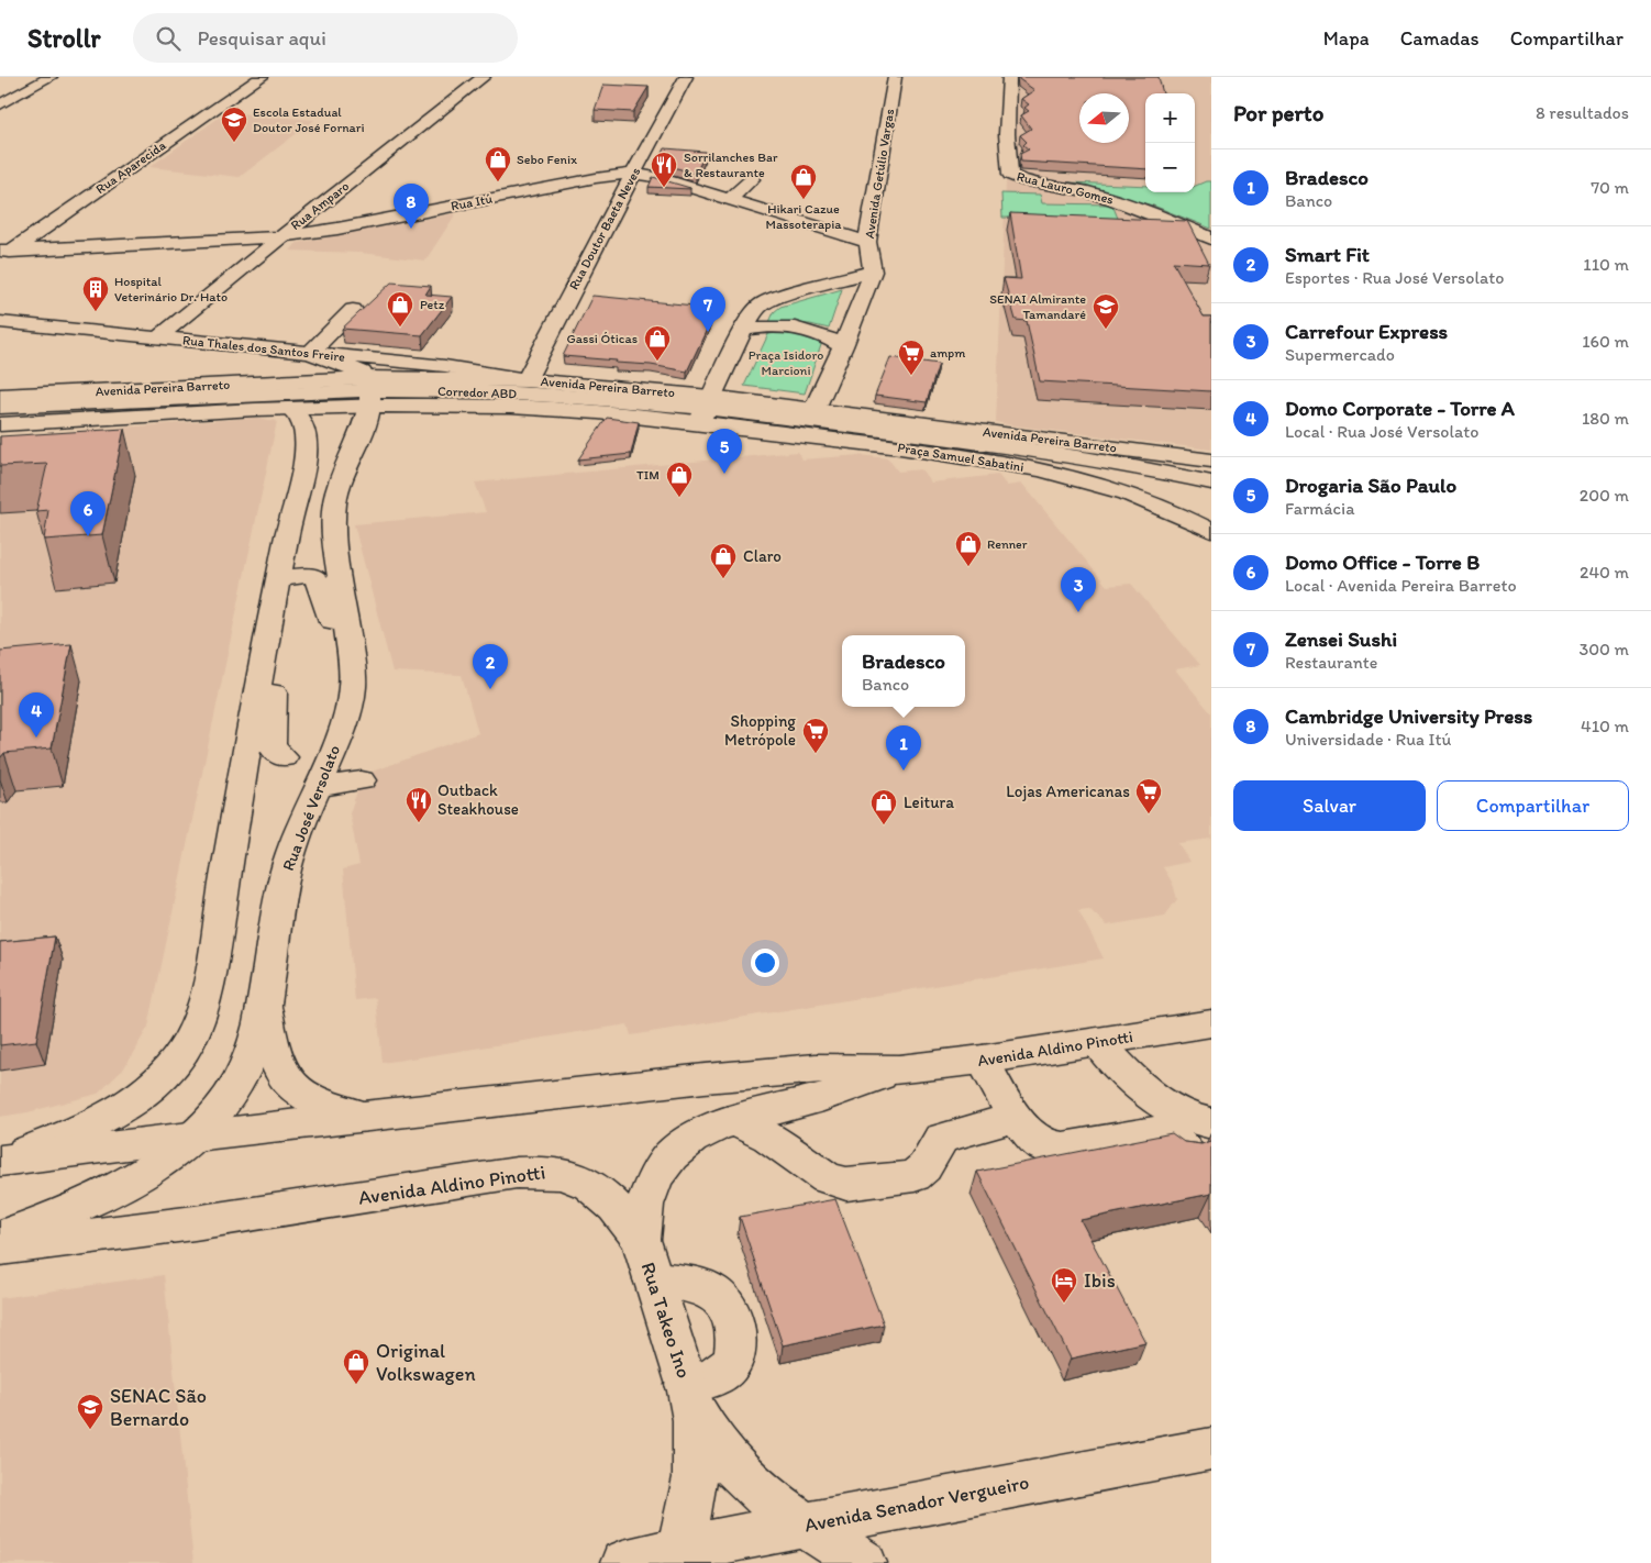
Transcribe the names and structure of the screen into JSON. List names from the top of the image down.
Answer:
{
  "streets": {
    "street": [
      "Rua Aparecida",
      "Avenida Getúlio Vargas",
      "Rua Lauro Gomes",
      "Rua Itú",
      "Rua Amparo",
      "Rua Doutor Baeta Neves",
      "Rua Thales dos Santos Freire",
      "Avenida Pereira Barreto",
      "Praça Samuel Sabatini",
      "Rua José Versolato",
      "Avenida Aldino Pinotti",
      "Rua Takeo Ino",
      "Avenida Senador Vergueiro"
    ]
  },
  "crossings": [
    ["Rua Aparecida", "Rua Itú"],
    ["Avenida Getúlio Vargas", "Rua Itú"],
    ["Rua Itú", "Rua Amparo"],
    ["Rua Itú", "Rua Doutor Baeta Neves"],
    ["Rua Amparo", "Rua Thales dos Santos Freire"],
    ["Rua Doutor Baeta Neves", "Rua Thales dos Santos Freire"],
    ["Rua Doutor Baeta Neves", "Avenida Pereira Barreto"],
    ["Rua Thales dos Santos Freire", "Avenida Pereira Barreto"],
    ["Avenida Pereira Barreto", "Praça Samuel Sabatini"],
    ["Avenida Pereira Barreto", "Rua José Versolato"],
    ["Rua José Versolato", "Avenida Aldino Pinotti"],
    ["Avenida Aldino Pinotti", "Rua Takeo Ino"],
    ["Rua Takeo Ino", "Avenida Senador Vergueiro"]
  ],
  "parks": ["Praça Isidoro Marcioni"],
  "places": {
    "school or university": ["Escola Estadual Doutor José Fornari", "SENAI Almirante Tamandaré", "SENAC São Bernardo"],
    "shop": [
      "Sebo Fenix",
      "Hikari Cazue Massoterapia",
      "Petz",
      "Gassi Óticas",
      "TIM",
      "Renner",
      "Claro",
      "Leitura",
      "Original Volkswagen"
    ],
    "restaurant": ["Sorrilanches Bar & Restaurante", "Outback Steakhouse"],
    "building": ["Hospital Veterinário Dr. Hato"],
    "supermarket": ["ampm", "Shopping Metrópole", "Lojas Americanas"],
    "hotel": ["Ibis"]
  },
  "north": "left",
  "page": {
    "header": "Strollr",
    "search": "Pesquisar aqui",
    "nav": ["Mapa", "Camadas", "Compartilhar"],
    "heading": ["Por perto", "8 resultados"],
    "map_buttons": ["+", "−"],
    "list": [
      {
        "mark": "1",
        "name": "Bradesco",
        "note": "Banco",
        "value": "70 m"
      },
      {
        "mark": "2",
        "name": "Smart Fit",
        "note": "Esportes · Rua José Versolato",
        "value": "110 m"
      },
      {
        "mark": "3",
        "name": "Carrefour Express",
        "note": "Supermercado",
        "value": "160 m"
      },
      {
        "mark": "4",
        "name": "Domo Corporate - Torre A",
        "note": "Local · Rua José Versolato",
        "value": "180 m"
      },
      {
        "mark": "5",
        "name": "Drogaria São Paulo",
        "note": "Farmácia",
        "value": "200 m"
      },
      {
        "mark": "6",
        "name": "Domo Office - Torre B",
        "note": "Local · Avenida Pereira Barreto",
        "value": "240 m"
      },
      {
        "mark": "7",
        "name": "Zensei Sushi",
        "note": "Restaurante",
        "value": "300 m"
      },
      {
        "mark": "8",
        "name": "Cambridge University Press",
        "note": "Universidade · Rua Itú",
        "value": "410 m"
      }
    ],
    "pins": [
      "8",
      "7",
      "5",
      "6",
      "3",
      "2",
      "4",
      "1"
    ],
    "popup": ["Bradesco", "Banco"],
    "buttons": ["Salvar", "Compartilhar"]
  }
}
